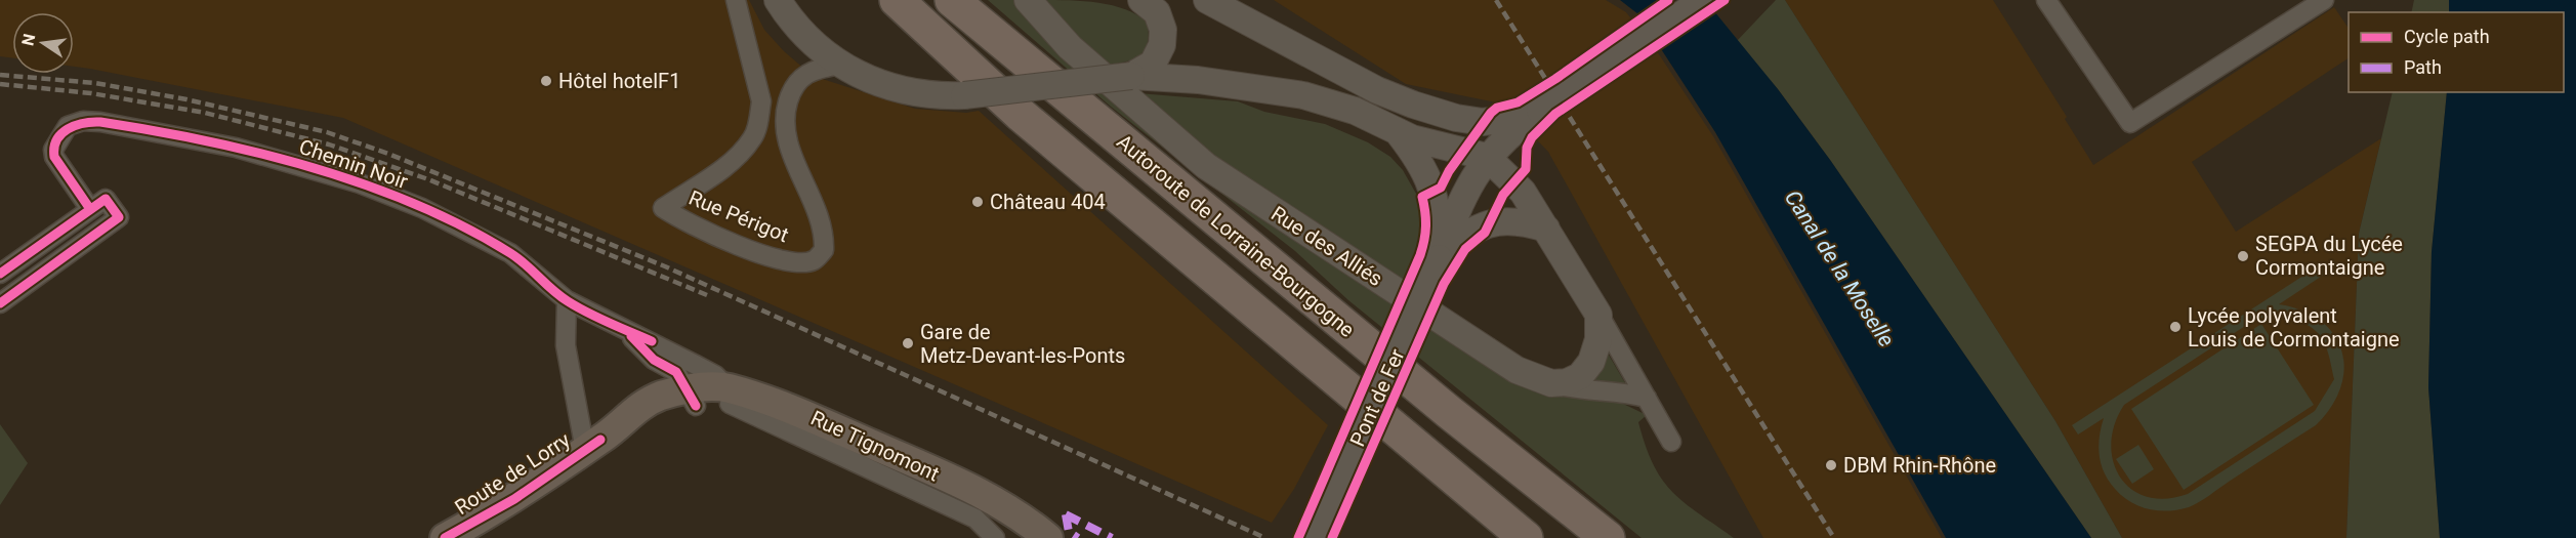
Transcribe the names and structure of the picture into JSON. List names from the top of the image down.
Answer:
{
  "streets": {
    "highway": ["Autoroute de Lorraine-Bourgogne"],
    "main road": ["Rue des Alliés", "Pont de Fer", "Route de Lorry"],
    "street": ["Chemin Noir", "Rue Périgot", "Rue Tignomont"]
  },
  "crossings": [
    ["Chemin Noir", "Rue Tignomont"],
    ["Chemin Noir", "Route de Lorry"],
    ["Rue Tignomont", "Route de Lorry"]
  ],
  "water": ["Canal de la Moselle"],
  "places": [
    "Hôtel hotelF1",
    "Château 404",
    "SEGPA du Lycée Cormontaigne",
    "Lycée polyvalent Louis de Cormontaigne",
    "Gare de Metz-Devant-les-Ponts",
    "DBM Rhin-Rhône"
  ],
  "legend": ["Cycle path", "Path"],
  "north": "left"
}
